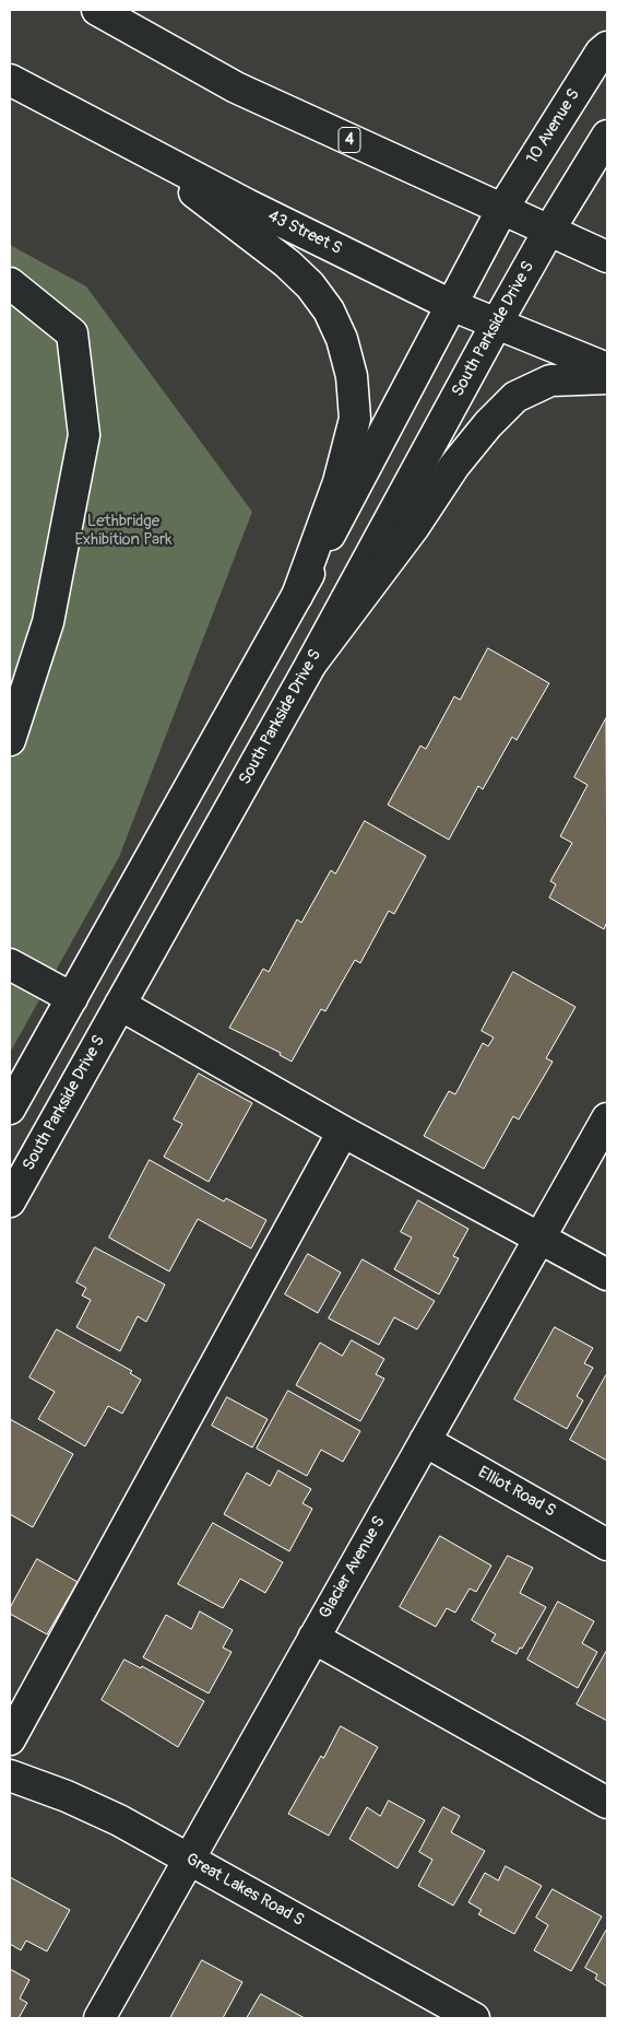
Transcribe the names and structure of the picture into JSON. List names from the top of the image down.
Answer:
{
  "streets": {
    "main road": [
      "10 Avenue S",
      "4",
      "43 Street S",
      "South Parkside Drive S",
      "Elliot Road S",
      "Glacier Avenue S",
      "Great Lakes Road S"
    ]
  },
  "crossings": [
    ["10 Avenue S", "4"],
    ["4", "South Parkside Drive S"],
    ["43 Street S", "South Parkside Drive S"],
    ["Elliot Road S", "Glacier Avenue S"],
    ["Glacier Avenue S", "Great Lakes Road S"]
  ],
  "parks": ["Lethbridge Exhibition Park"]
}
